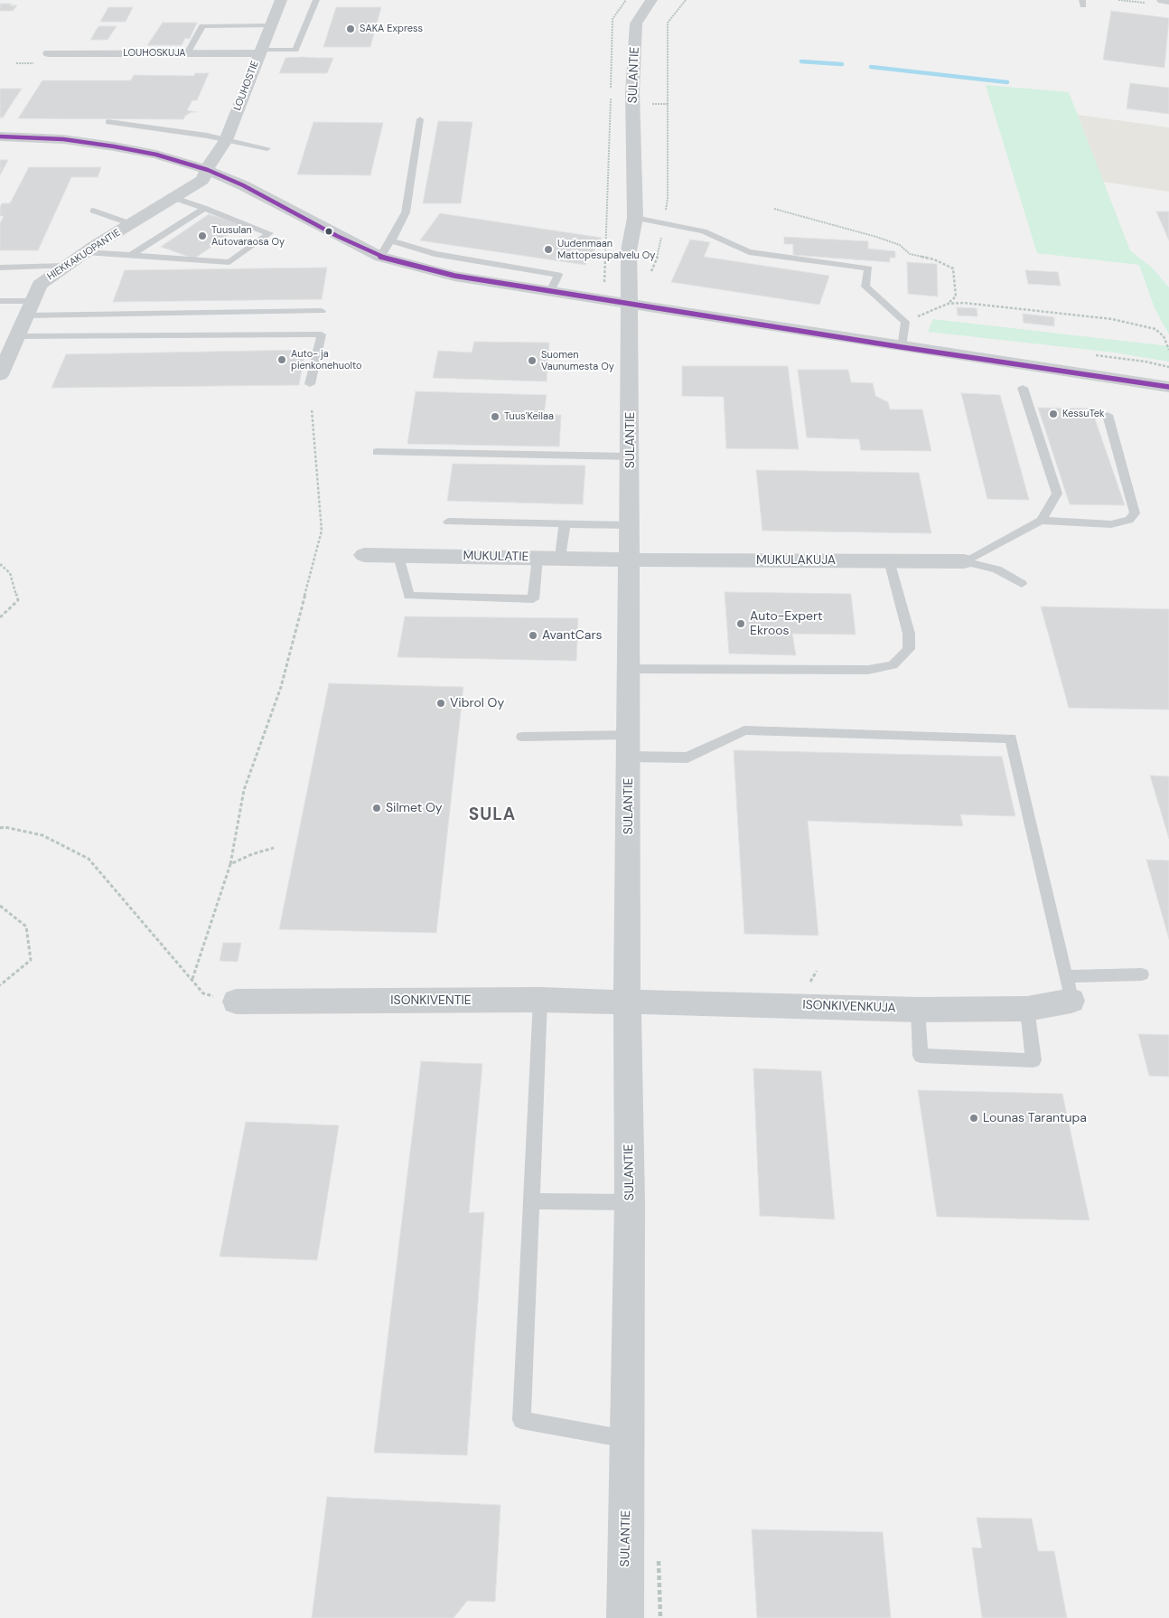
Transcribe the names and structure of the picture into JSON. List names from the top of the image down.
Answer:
{
  "streets": {
    "street": [
      "LOUHOSKUJA",
      "SULANTIE",
      "LOUHOSTIE",
      "HIEKKAKUOPANTIE",
      "MUKULATIE",
      "MUKULAKUJA",
      "ISONKIVENTIE",
      "ISONKIVENKUJA"
    ]
  },
  "crossings": [
    ["LOUHOSKUJA", "LOUHOSTIE"],
    ["SULANTIE", "MUKULATIE"],
    ["SULANTIE", "MUKULAKUJA"],
    ["SULANTIE", "ISONKIVENTIE"],
    ["SULANTIE", "ISONKIVENKUJA"],
    ["LOUHOSTIE", "HIEKKAKUOPANTIE"],
    ["MUKULATIE", "MUKULAKUJA"],
    ["ISONKIVENTIE", "ISONKIVENKUJA"]
  ],
  "districts": ["SULA"],
  "places": [
    "SAKA Express",
    "Tuusulan Autovaraosa Oy",
    "Uudenmaan Mattopesupalvelu Oy",
    "Auto- ja pienkonehuolto",
    "Suomen Vaunumesta Oy",
    "KessuTek",
    "Tuus'Keilaa",
    "Auto-Expert Ekroos",
    "AvantCars",
    "Vibrol Oy",
    "Silmet Oy",
    "Lounas Tarantupa"
  ]
}
